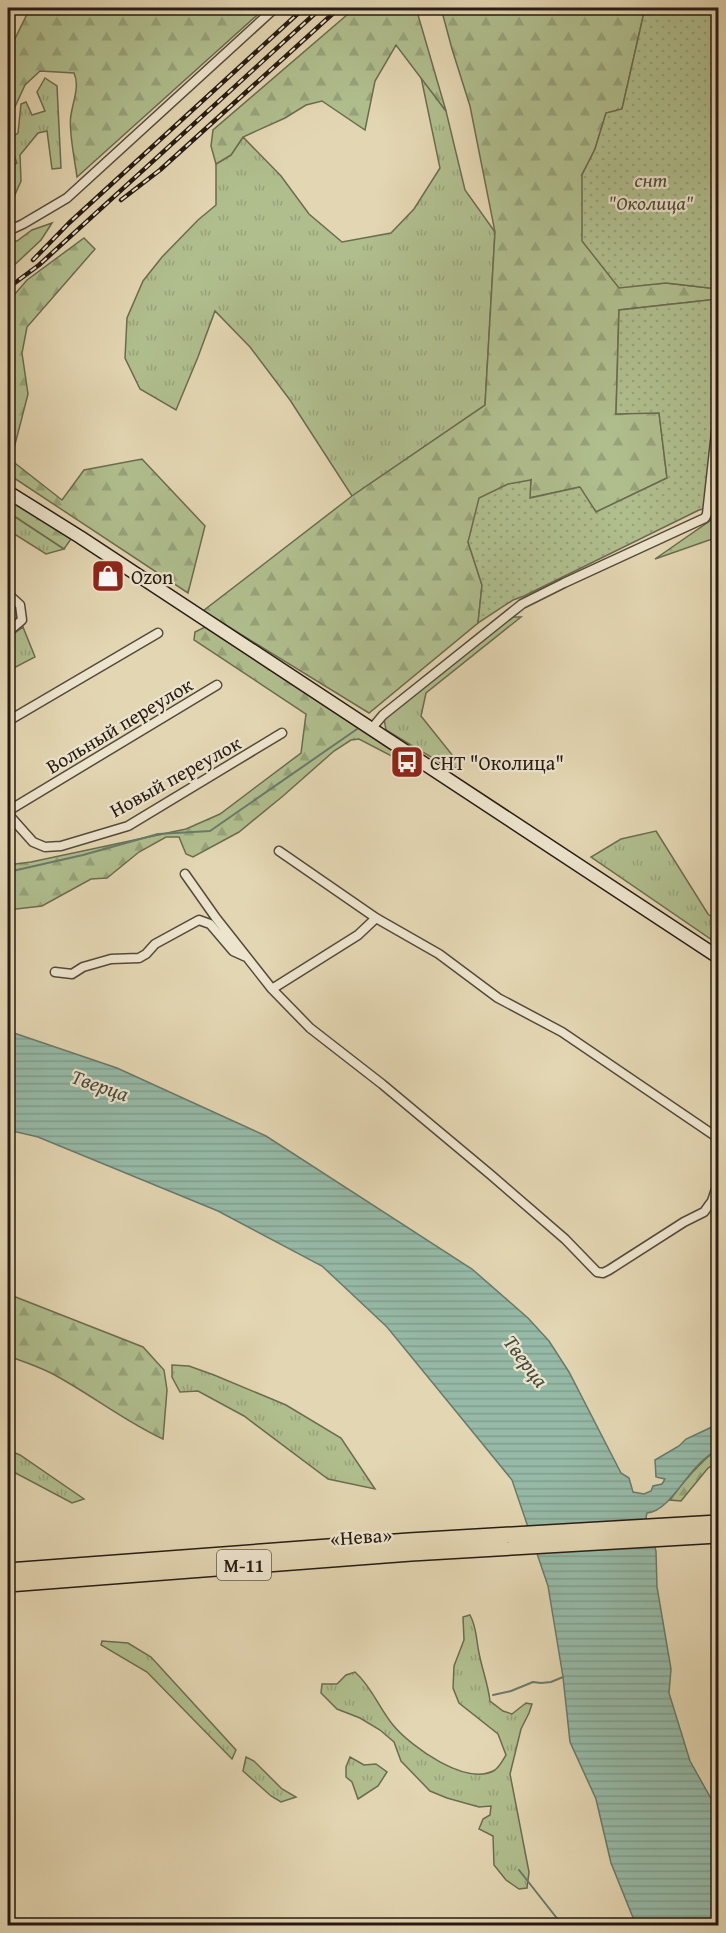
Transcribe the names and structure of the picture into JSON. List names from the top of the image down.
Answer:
{
  "streets": {
    "highway": ["«Нева»", "М-11"],
    "street": ["Вольный переулок", "Новый переулок"]
  },
  "crossings": [
    ["Вольный переулок", "Новый переулок"]
  ],
  "water": ["Тверца"],
  "parks": ["снт \"Околица\""],
  "places": {
    "shop": ["Ozon"],
    "bus stop": ["СНТ \"Околица\""]
  }
}
